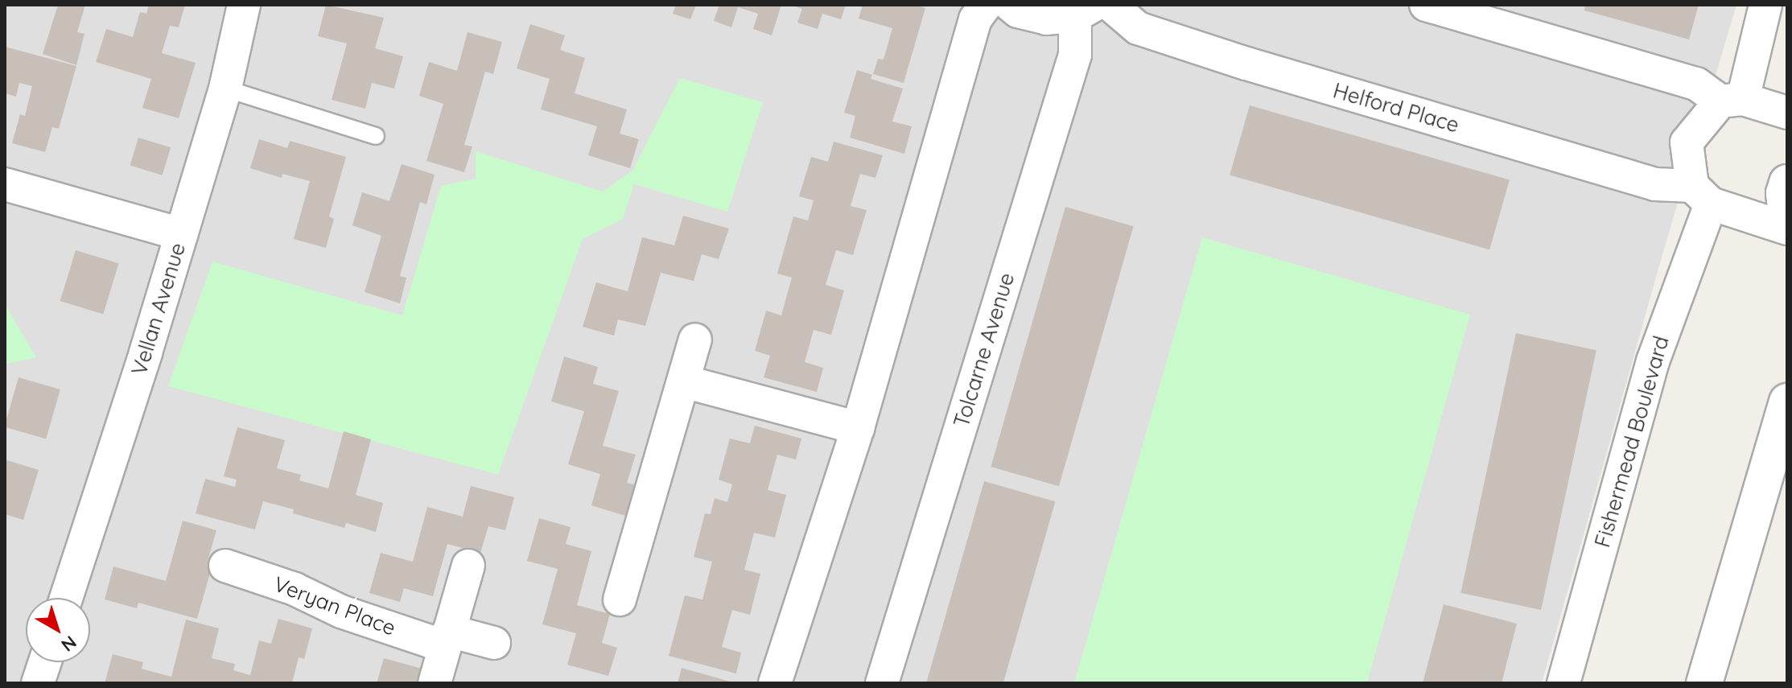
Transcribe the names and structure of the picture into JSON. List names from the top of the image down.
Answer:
{
  "streets": {
    "street": [
      "Helford Place",
      "Vellan Avenue",
      "Tolcarne Avenue",
      "Fishermead Boulevard",
      "Veryan Place"
    ]
  },
  "crossings": [
    ["Helford Place", "Fishermead Boulevard"]
  ],
  "north": "bottom right"
}
